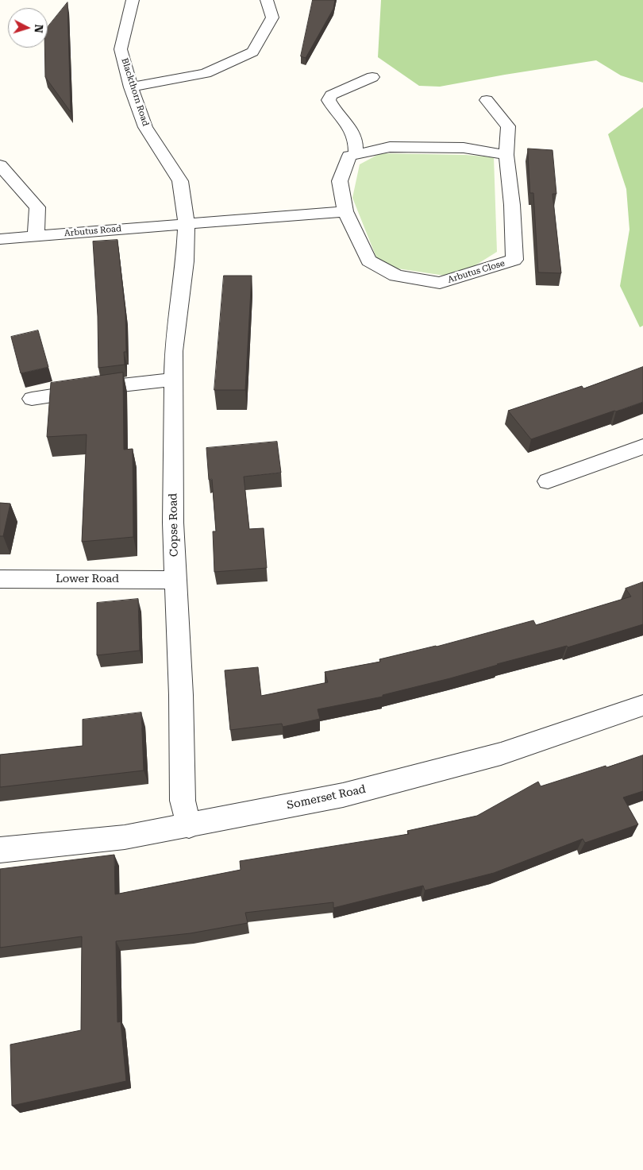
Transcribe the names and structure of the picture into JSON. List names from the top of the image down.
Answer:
{
  "streets": {
    "street": [
      "Blackthorn Road",
      "Arbutus Road",
      "Arbutus Close",
      "Copse Road",
      "Lower Road",
      "Somerset Road"
    ]
  },
  "crossings": [
    ["Blackthorn Road", "Arbutus Road"],
    ["Blackthorn Road", "Copse Road"],
    ["Arbutus Road", "Copse Road"],
    ["Copse Road", "Lower Road"],
    ["Copse Road", "Somerset Road"]
  ],
  "north": "right"
}
